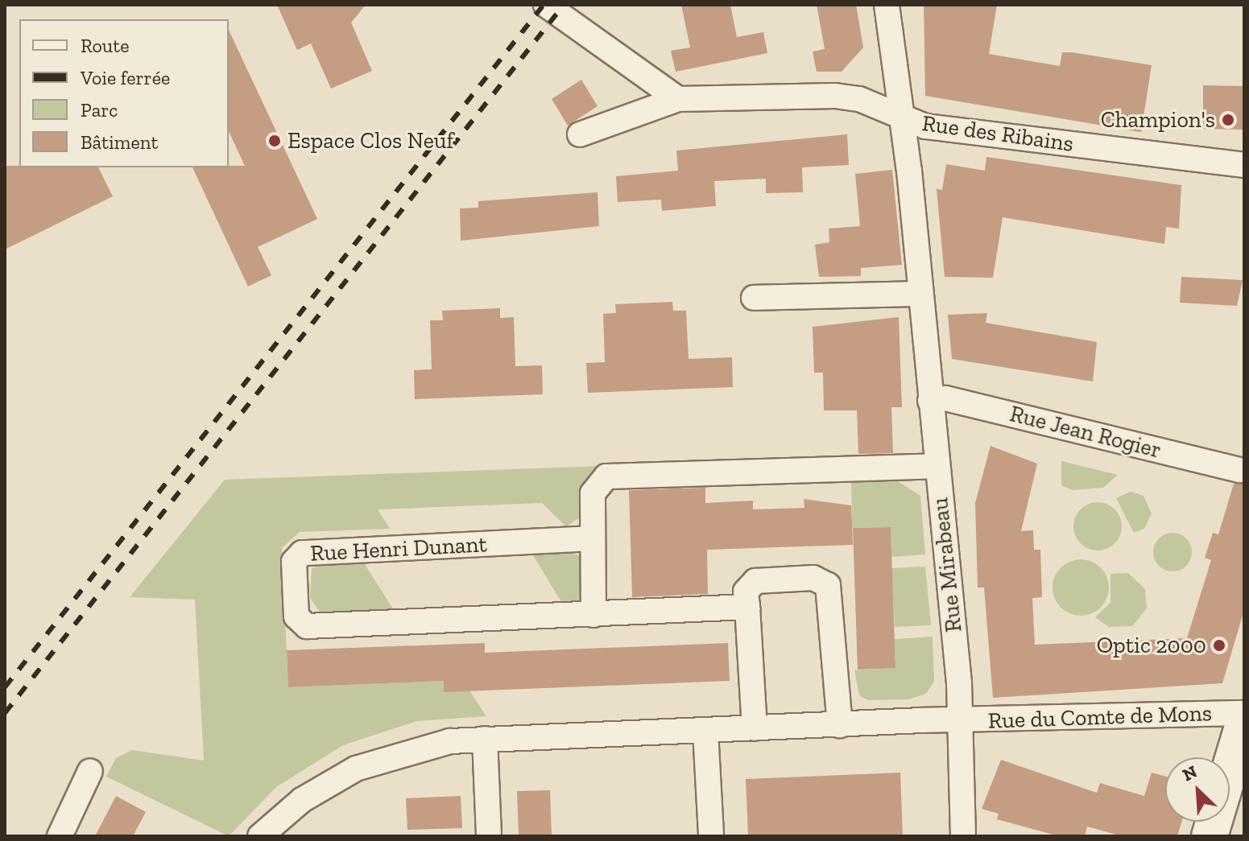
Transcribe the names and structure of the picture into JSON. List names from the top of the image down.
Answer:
{
  "streets": {
    "street": [
      "Rue des Ribains",
      "Rue Jean Rogier",
      "Rue Henri Dunant",
      "Rue Mirabeau",
      "Rue du Comte de Mons"
    ]
  },
  "crossings": [
    ["Rue des Ribains", "Rue Mirabeau"],
    ["Rue Jean Rogier", "Rue Mirabeau"],
    ["Rue Mirabeau", "Rue du Comte de Mons"]
  ],
  "places": ["Champion's", "Espace Clos Neuf", "Optic 2000"],
  "legend": [
    "Route",
    "Voie ferrée",
    "Parc",
    "Bâtiment"
  ],
  "north": "top left"
}
